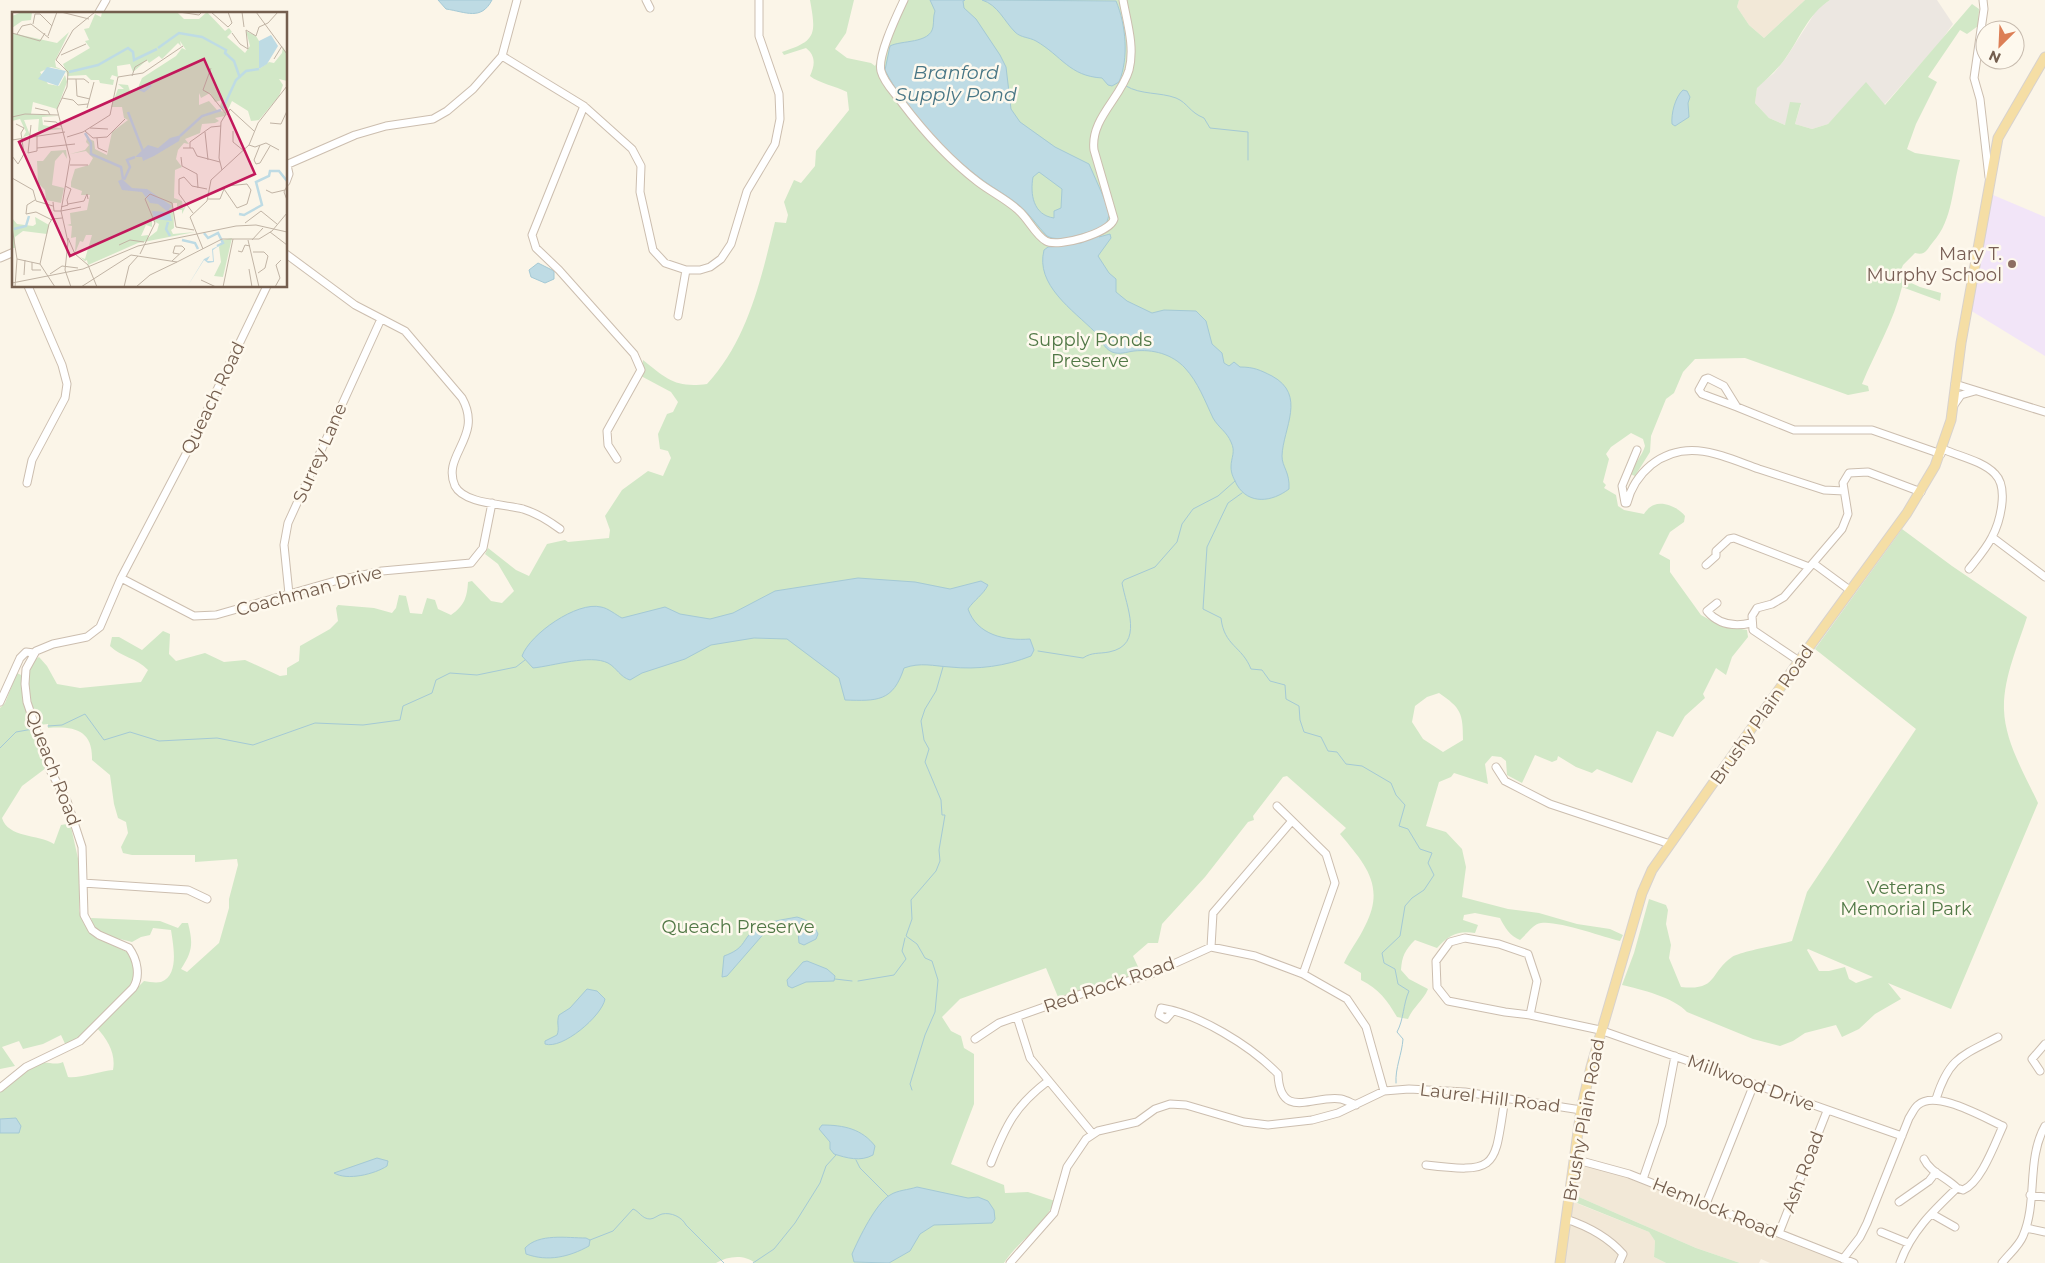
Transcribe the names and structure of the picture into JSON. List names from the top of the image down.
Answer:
{
  "streets": {
    "main road": ["Brushy Plain Road"],
    "street": [
      "Queach Road",
      "Surrey Lane",
      "Coachman Drive",
      "Red Rock Road",
      "Millwood Drive",
      "Laurel Hill Road",
      "Ash Road",
      "Hemlock Road"
    ]
  },
  "crossings": [
    ["Queach Road", "Coachman Drive"],
    ["Surrey Lane", "Coachman Drive"],
    ["Brushy Plain Road", "Millwood Drive"],
    ["Brushy Plain Road", "Laurel Hill Road"],
    ["Brushy Plain Road", "Hemlock Road"],
    ["Millwood Drive", "Ash Road"],
    ["Ash Road", "Hemlock Road"]
  ],
  "water": ["Branford Supply Pond"],
  "parks": ["Supply Ponds Preserve", "Veterans Memorial Park", "Queach Preserve"],
  "places": ["Mary T. Murphy School"],
  "north": "bottom left"
}
